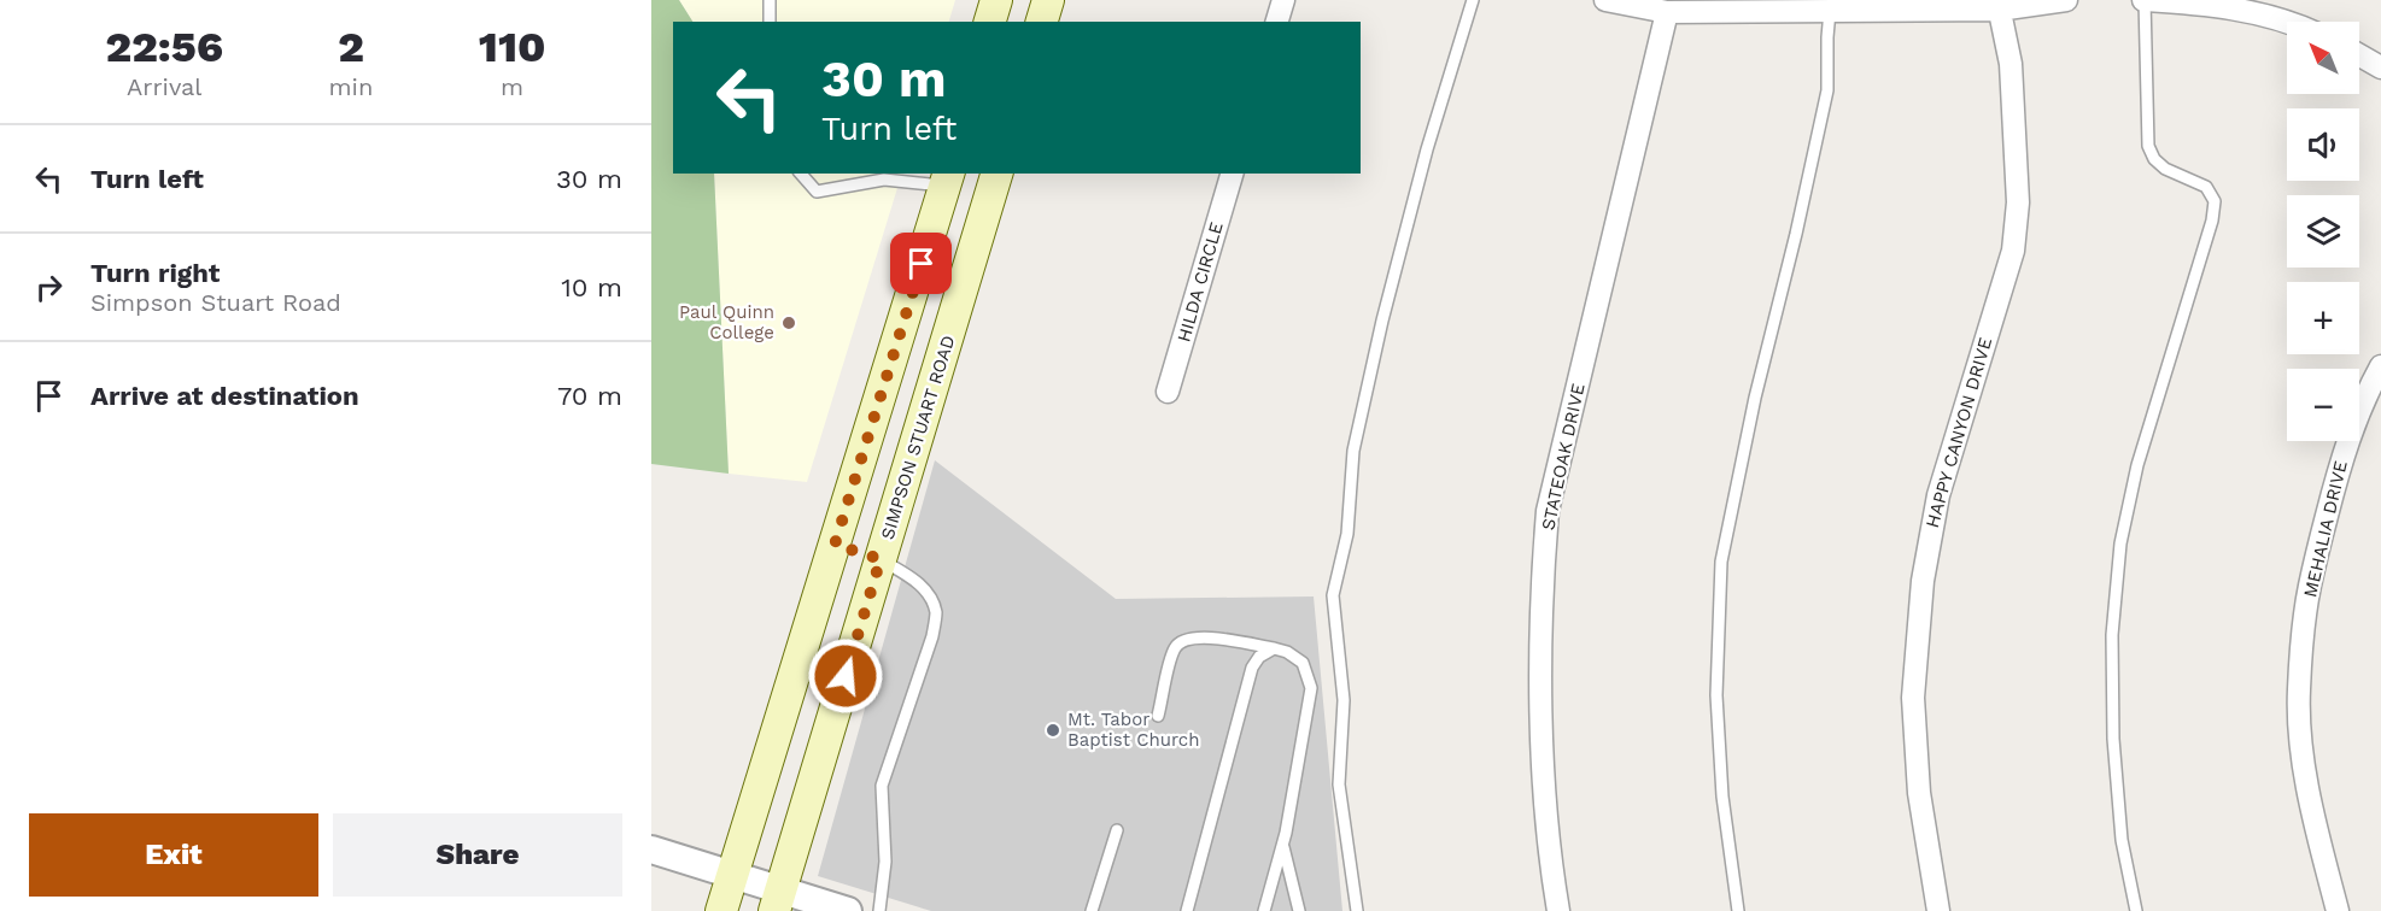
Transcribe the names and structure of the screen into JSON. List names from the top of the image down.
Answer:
{
  "streets": {
    "main road": ["SIMPSON STUART ROAD"],
    "street": [
      "HILDA CIRCLE",
      "HAPPY CANYON DRIVE",
      "STATEOAK DRIVE",
      "MEHALIA DRIVE"
    ]
  },
  "places": ["Paul Quinn College", "Mt. Tabor Baptist Church"],
  "north": "top left",
  "page": {
    "eta": [
      "22:56",
      "Arrival",
      "2",
      "min",
      "110",
      "m"
    ],
    "map_buttons": ["+", "−"],
    "turn": ["30 m", "Turn left"],
    "list": [
      {
        "name": "Turn left",
        "value": "30 m"
      },
      {
        "name": "Turn right",
        "note": "Simpson Stuart Road",
        "value": "10 m"
      },
      {
        "name": "Arrive at destination",
        "value": "70 m"
      }
    ],
    "buttons": ["Exit", "Share"]
  }
}
